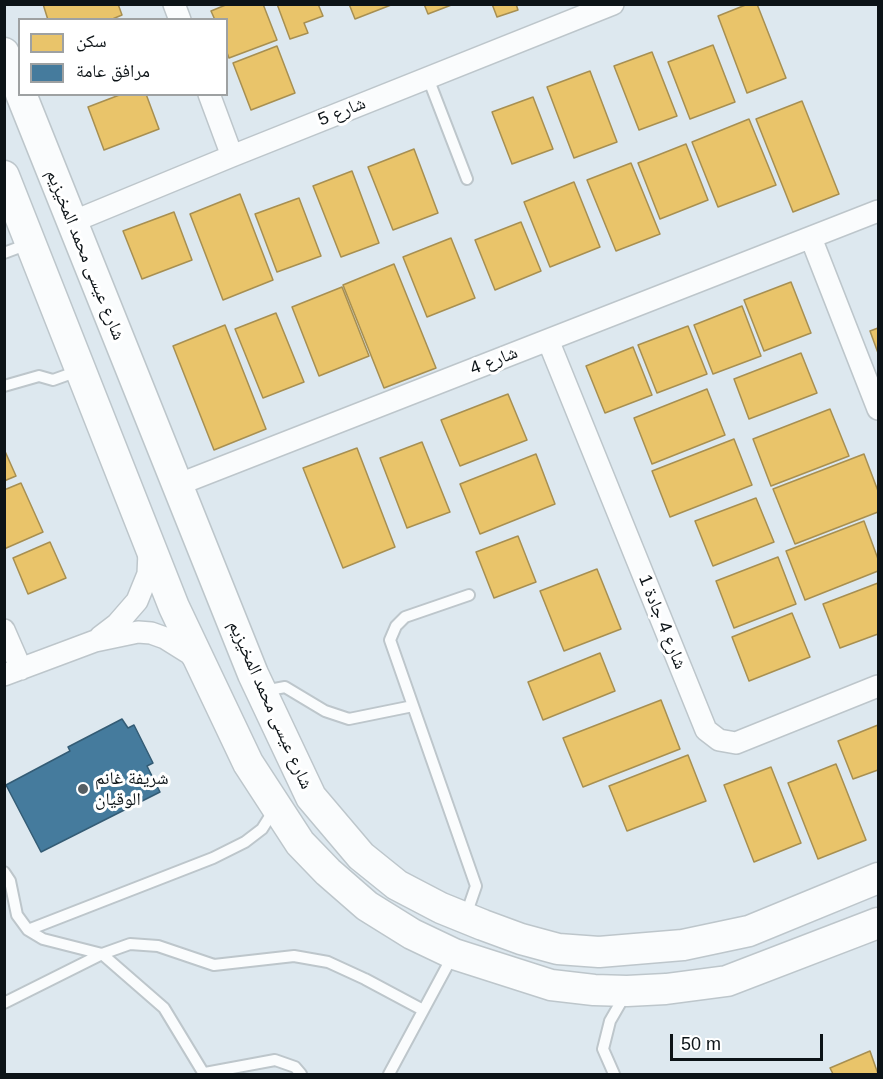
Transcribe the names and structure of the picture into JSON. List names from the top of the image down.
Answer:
{
  "streets": {
    "street": [
      "شارع 5",
      "شارع عيسى محمد المخيزيم",
      "شارع 4",
      "شارع 4 جادة 1"
    ]
  },
  "crossings": [
    ["شارع 5", "شارع عيسى محمد المخيزيم"],
    ["شارع عيسى محمد المخيزيم", "شارع 4"],
    ["شارع 4", "شارع 4 جادة 1"]
  ],
  "places": ["شريفة غانم الوقيان"],
  "legend": ["سكن", "مرافق عامة"],
  "scale_bar": "50 m"
}
